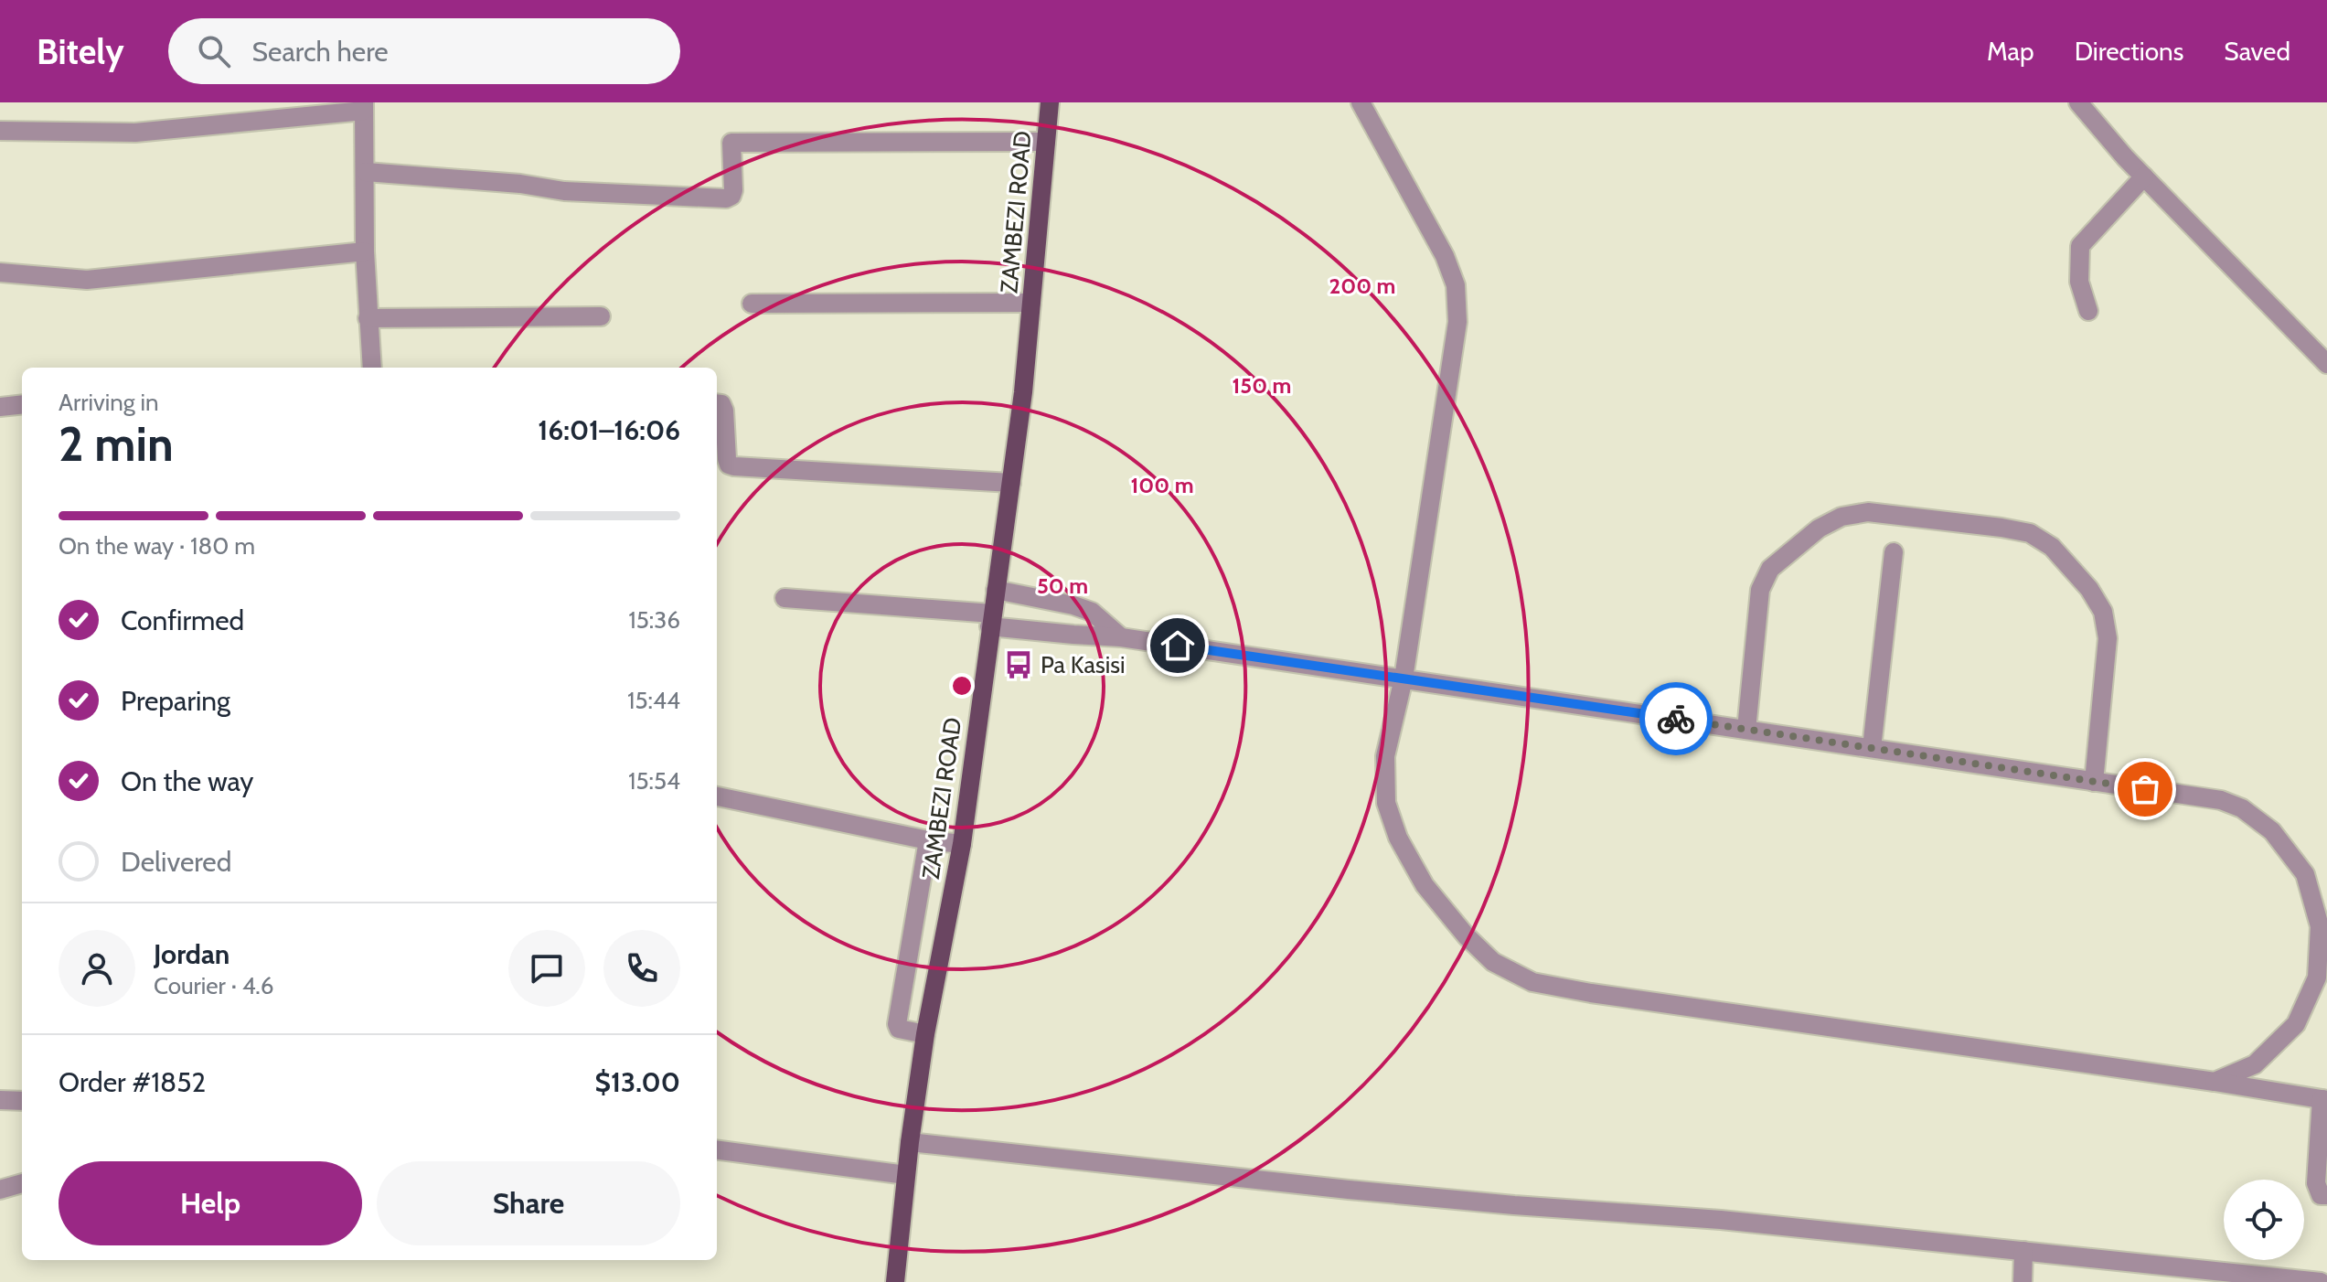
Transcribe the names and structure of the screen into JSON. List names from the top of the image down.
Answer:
{
  "streets": {
    "main road": ["ZAMBEZI ROAD"]
  },
  "places": {
    "bus stop": ["Pa Kasisi"]
  },
  "page": {
    "header": "Bitely",
    "search": "Search here",
    "nav": ["Map", "Directions", "Saved"],
    "heading": ["2 min", "Arriving in", "16:01–16:06"],
    "panel": [
      "Jordan",
      "Courier · 4.6",
      "Order #1852",
      "$13.00"
    ],
    "bar": "On the way · 180 m",
    "list": [
      ["Confirmed", "15:36"],
      ["Preparing", "15:44"],
      ["On the way", "15:54"],
      "Delivered"
    ],
    "buttons": ["Help", "Share"]
  },
  "rings": [
    "200 m",
    "150 m",
    "100 m",
    "50 m"
  ]
}
